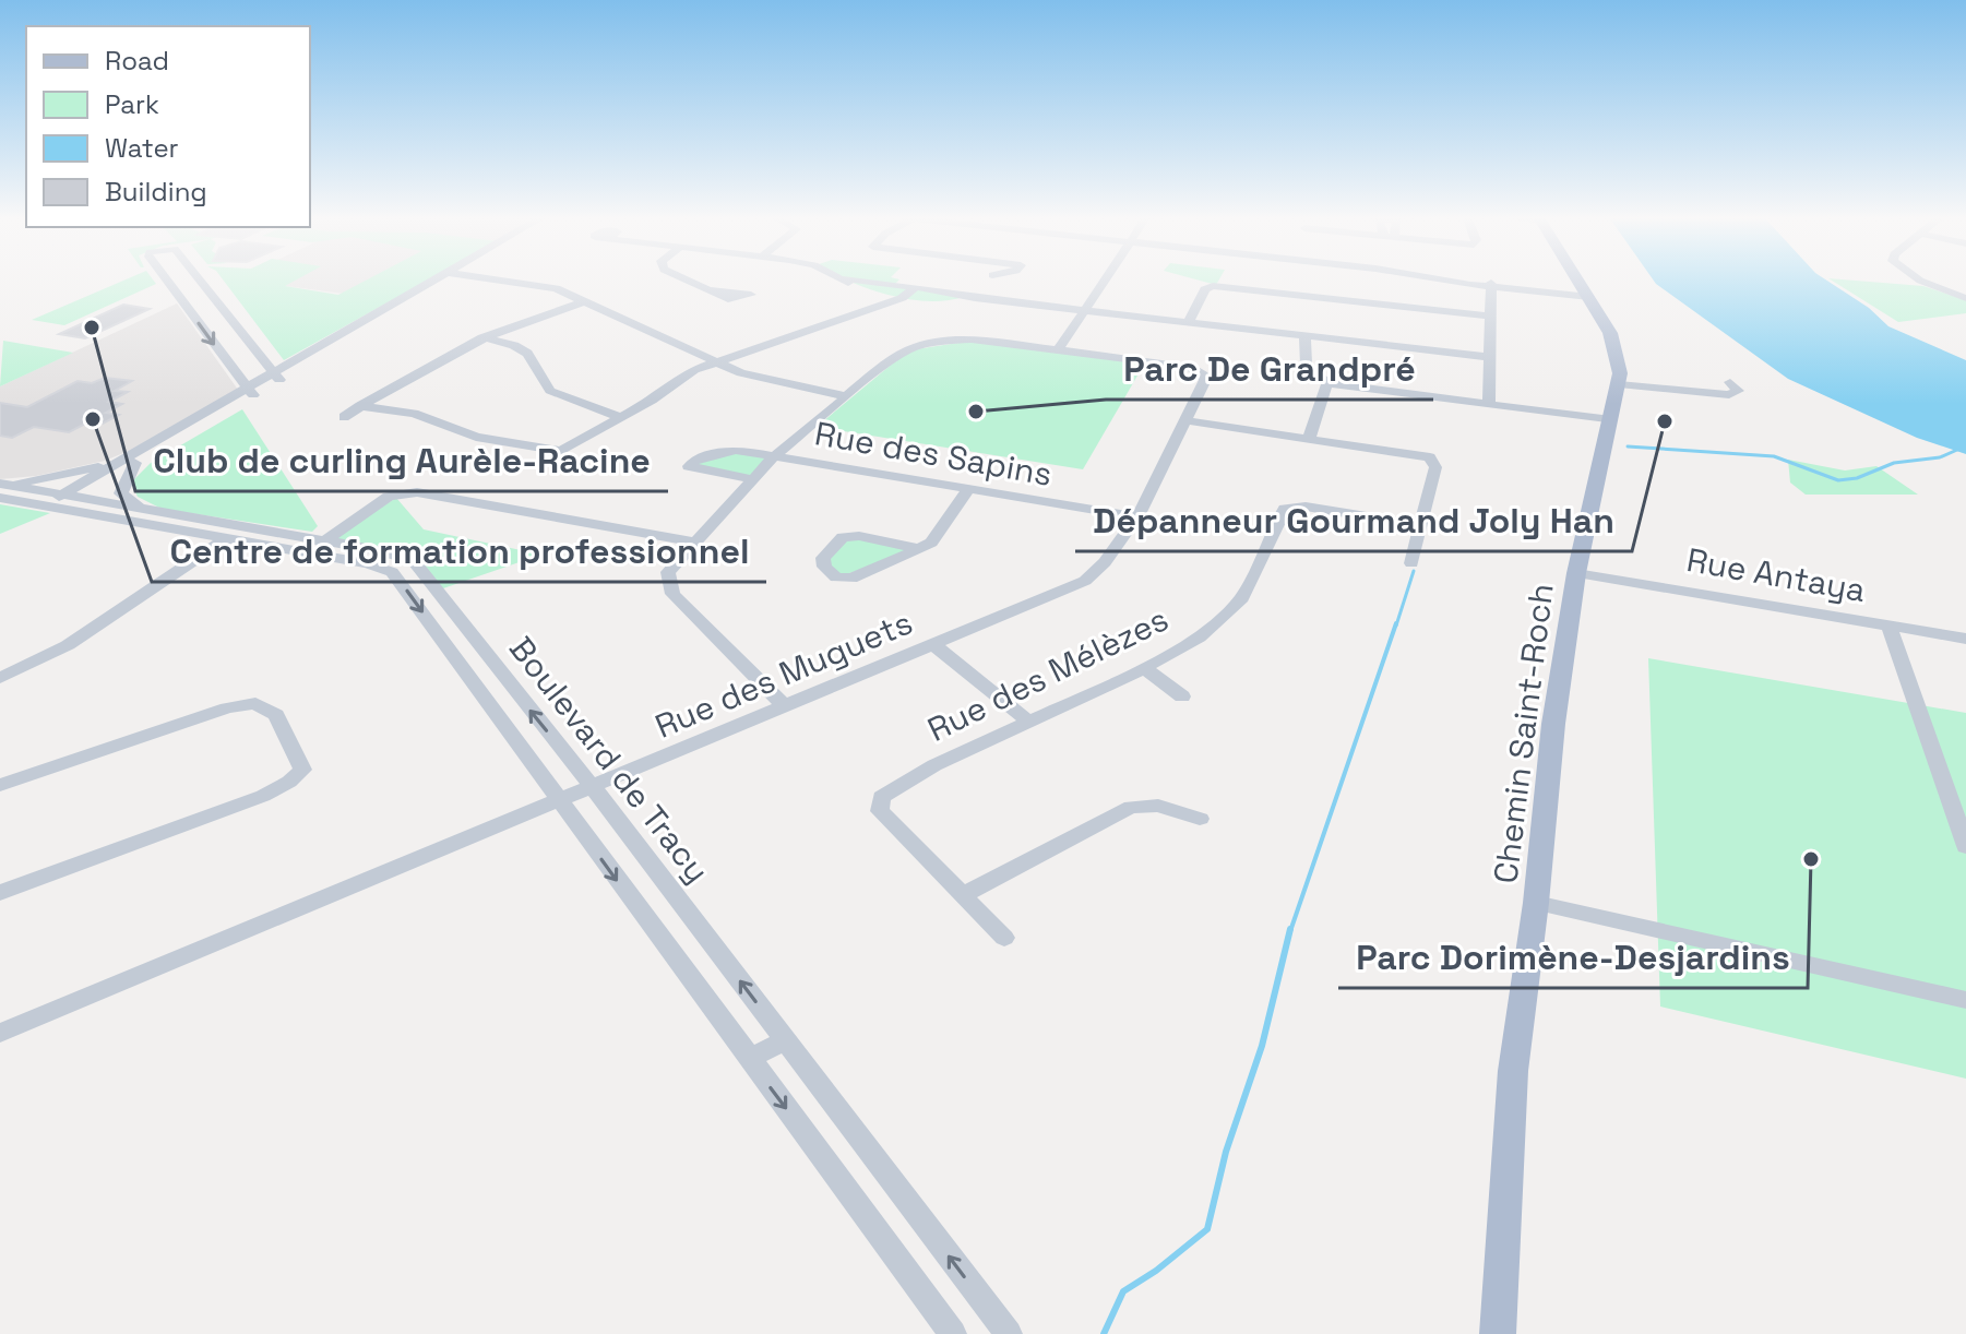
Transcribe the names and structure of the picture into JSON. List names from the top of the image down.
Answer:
{
  "streets": {
    "main road": ["Chemin Saint-Roch"],
    "street": [
      "Rue des Sapins",
      "Rue Antaya",
      "Rue des Muguets",
      "Rue des Mélèzes",
      "Boulevard de Tracy"
    ]
  },
  "crossings": [
    ["Rue des Sapins", "Rue des Muguets"],
    ["Rue Antaya", "Chemin Saint-Roch"],
    ["Rue des Muguets", "Boulevard de Tracy"]
  ],
  "places": [
    "Club de curling Aurèle-Racine",
    "Parc De Grandpré",
    "Centre de formation professionnel",
    "Dépanneur Gourmand Joly Han",
    "Parc Dorimène-Desjardins"
  ],
  "legend": [
    "Road",
    "Park",
    "Water",
    "Building"
  ]
}
